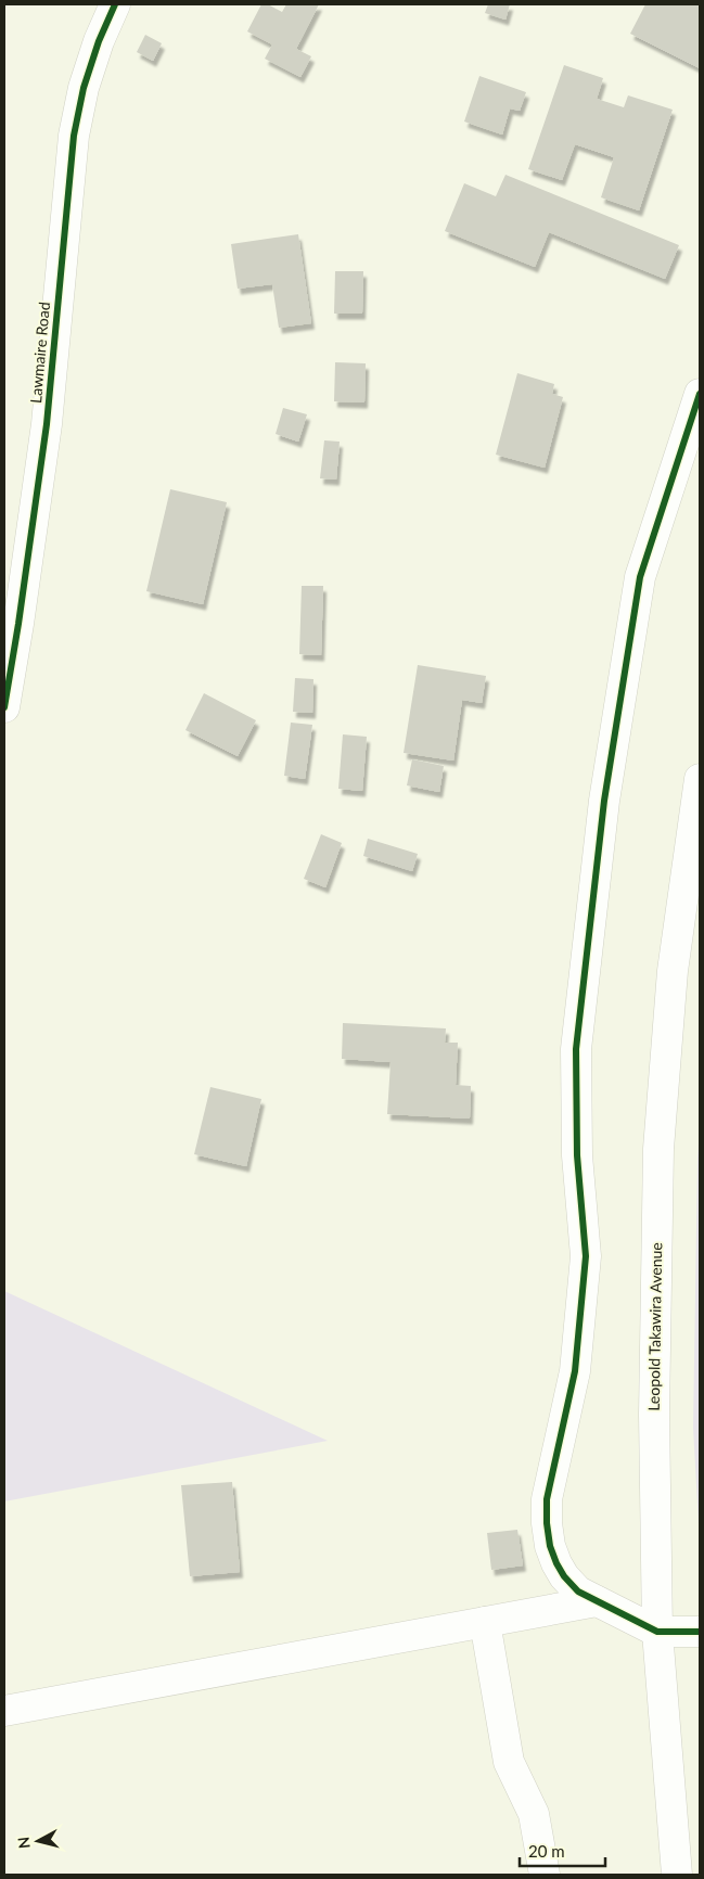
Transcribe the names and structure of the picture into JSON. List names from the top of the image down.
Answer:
{
  "streets": {
    "main road": ["Lawmaire Road", "Leopold Takawira Avenue"]
  },
  "scale_bar": "20 m",
  "north": "left"
}
